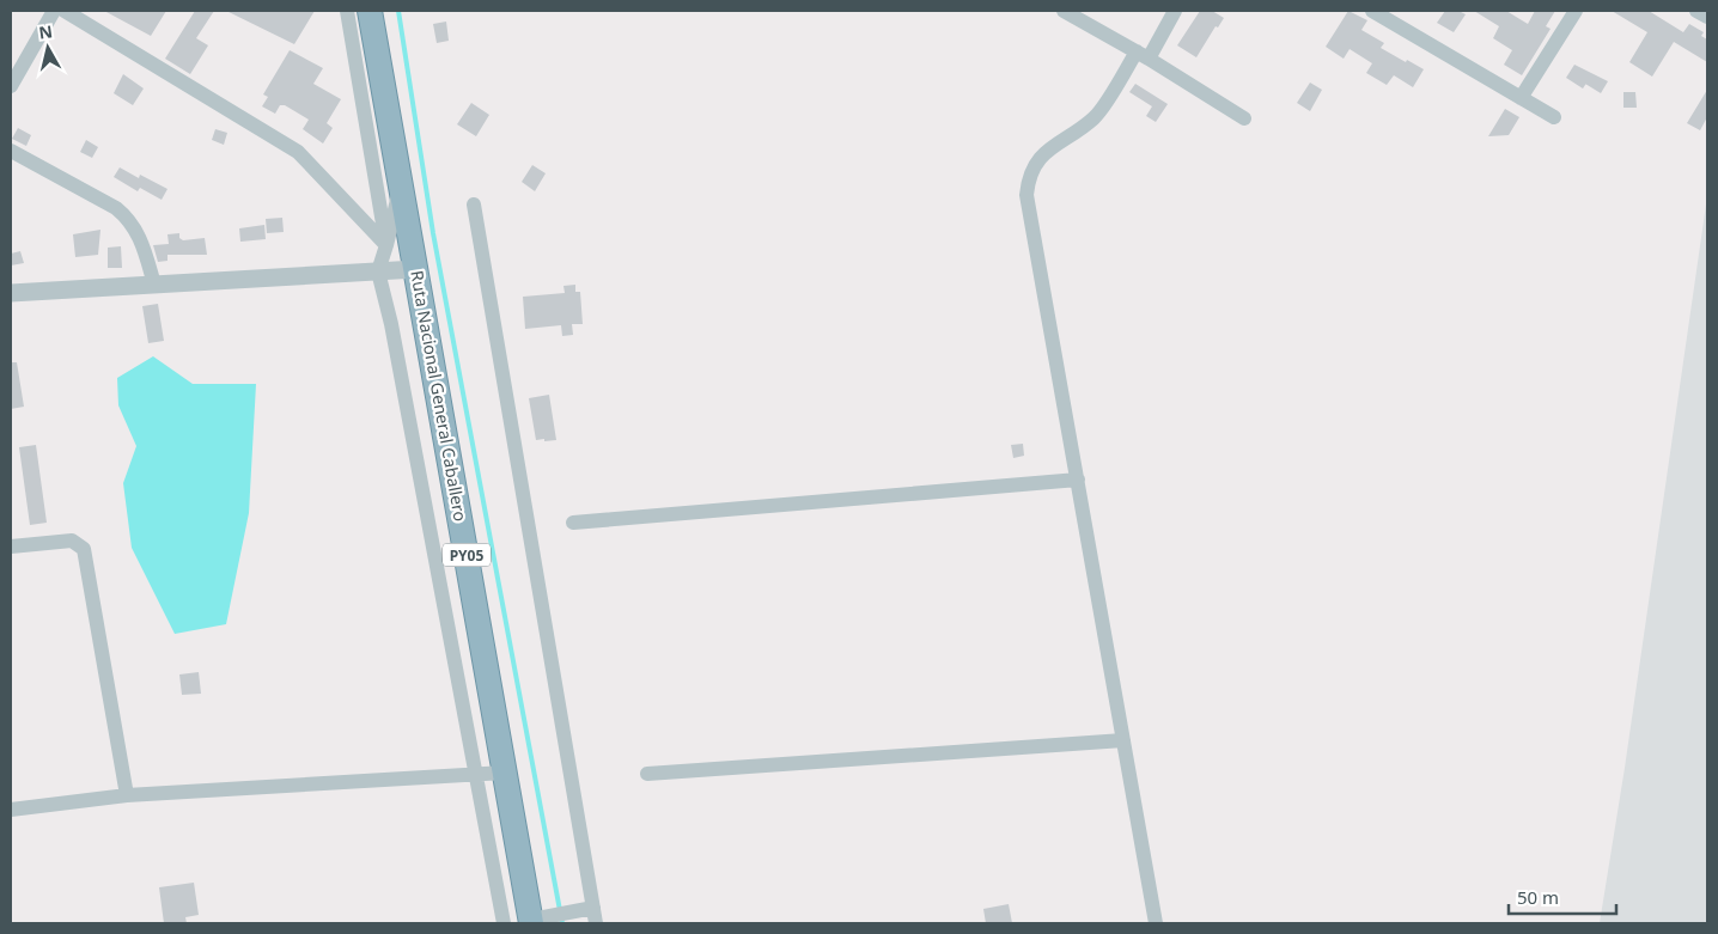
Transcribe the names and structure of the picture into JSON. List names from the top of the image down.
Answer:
{
  "streets": {
    "highway": ["Ruta Nacional General Caballero", "PY05"]
  },
  "scale_bar": "50 m",
  "north": "top"
}
